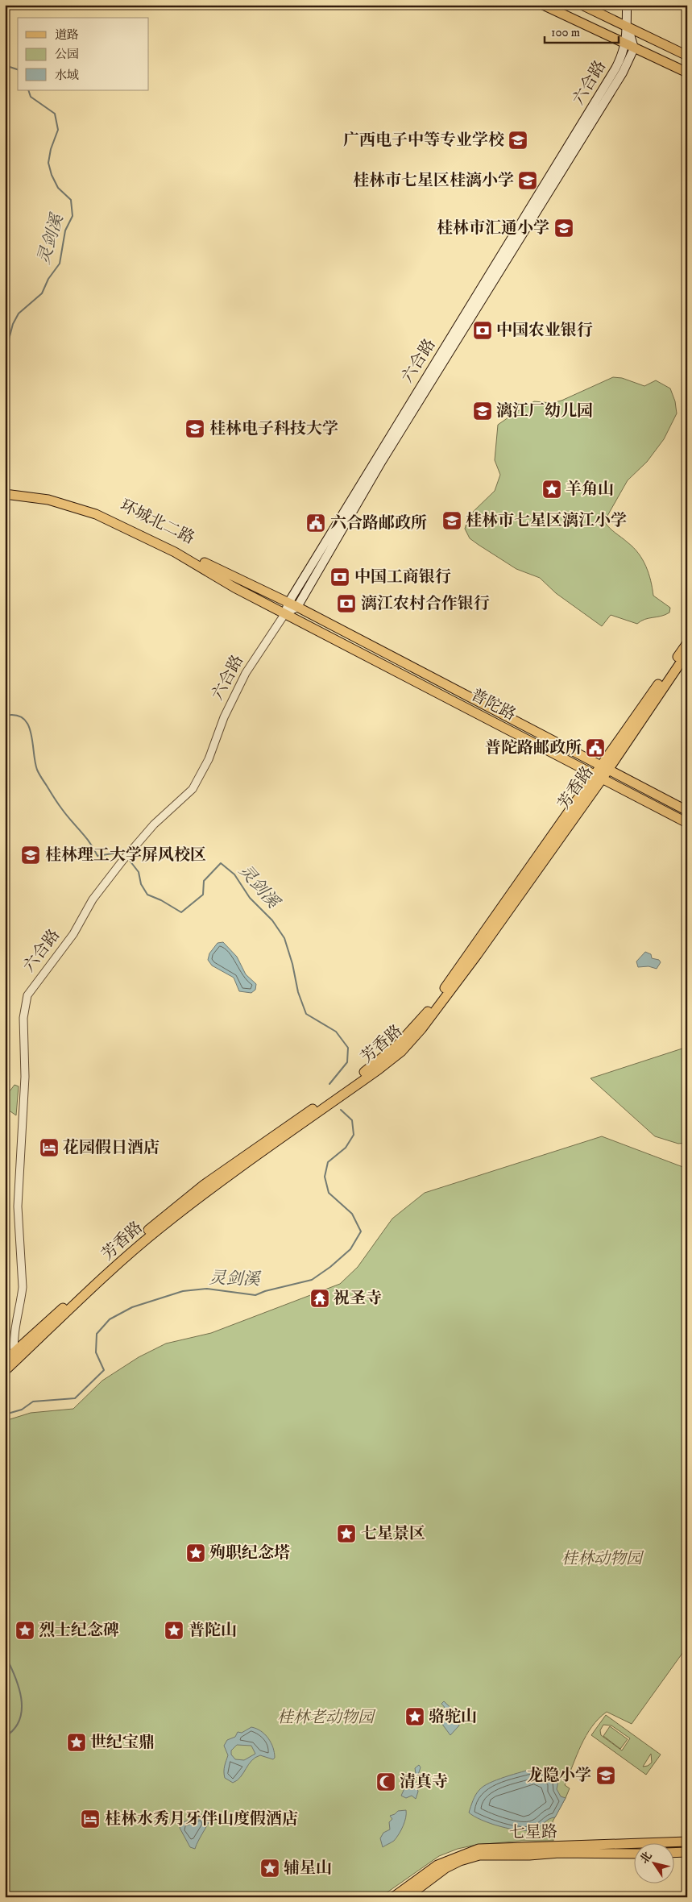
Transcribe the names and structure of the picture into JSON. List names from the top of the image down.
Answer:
{
  "streets": {
    "main road": [
      "六合路",
      "环城北二路",
      "普陀路",
      "芳香路",
      "七星路"
    ]
  },
  "crossings": [
    ["六合路", "环城北二路"],
    ["六合路", "普陀路"],
    ["六合路", "芳香路"],
    ["环城北二路", "普陀路"],
    ["普陀路", "芳香路"]
  ],
  "water": ["灵剑溪"],
  "parks": ["桂林动物园", "桂林老动物园"],
  "places": {
    "school or university": [
      "广西电子中等专业学校",
      "桂林市七星区桂漓小学",
      "桂林市汇通小学",
      "漓江厂幼儿园",
      "桂林电子科技大学",
      "桂林市七星区漓江小学",
      "桂林理工大学屏风校区",
      "龙隐小学"
    ],
    "bank": ["中国农业银行", "中国工商银行", "漓江农村合作银行"],
    "place": [
      "羊角山",
      "七星景区",
      "殉职纪念塔",
      "烈士纪念碑",
      "普陀山",
      "骆驼山",
      "世纪宝鼎",
      "辅星山"
    ],
    "public building": ["六合路邮政所", "普陀路邮政所"],
    "hotel": ["花园假日酒店", "桂林水秀月牙伴山度假酒店"],
    "temple": ["祝圣寺"],
    "mosque": ["清真寺"]
  },
  "legend": ["道路", "公园", "水域"],
  "scale_bar": "100 m",
  "north": "top left"
}
